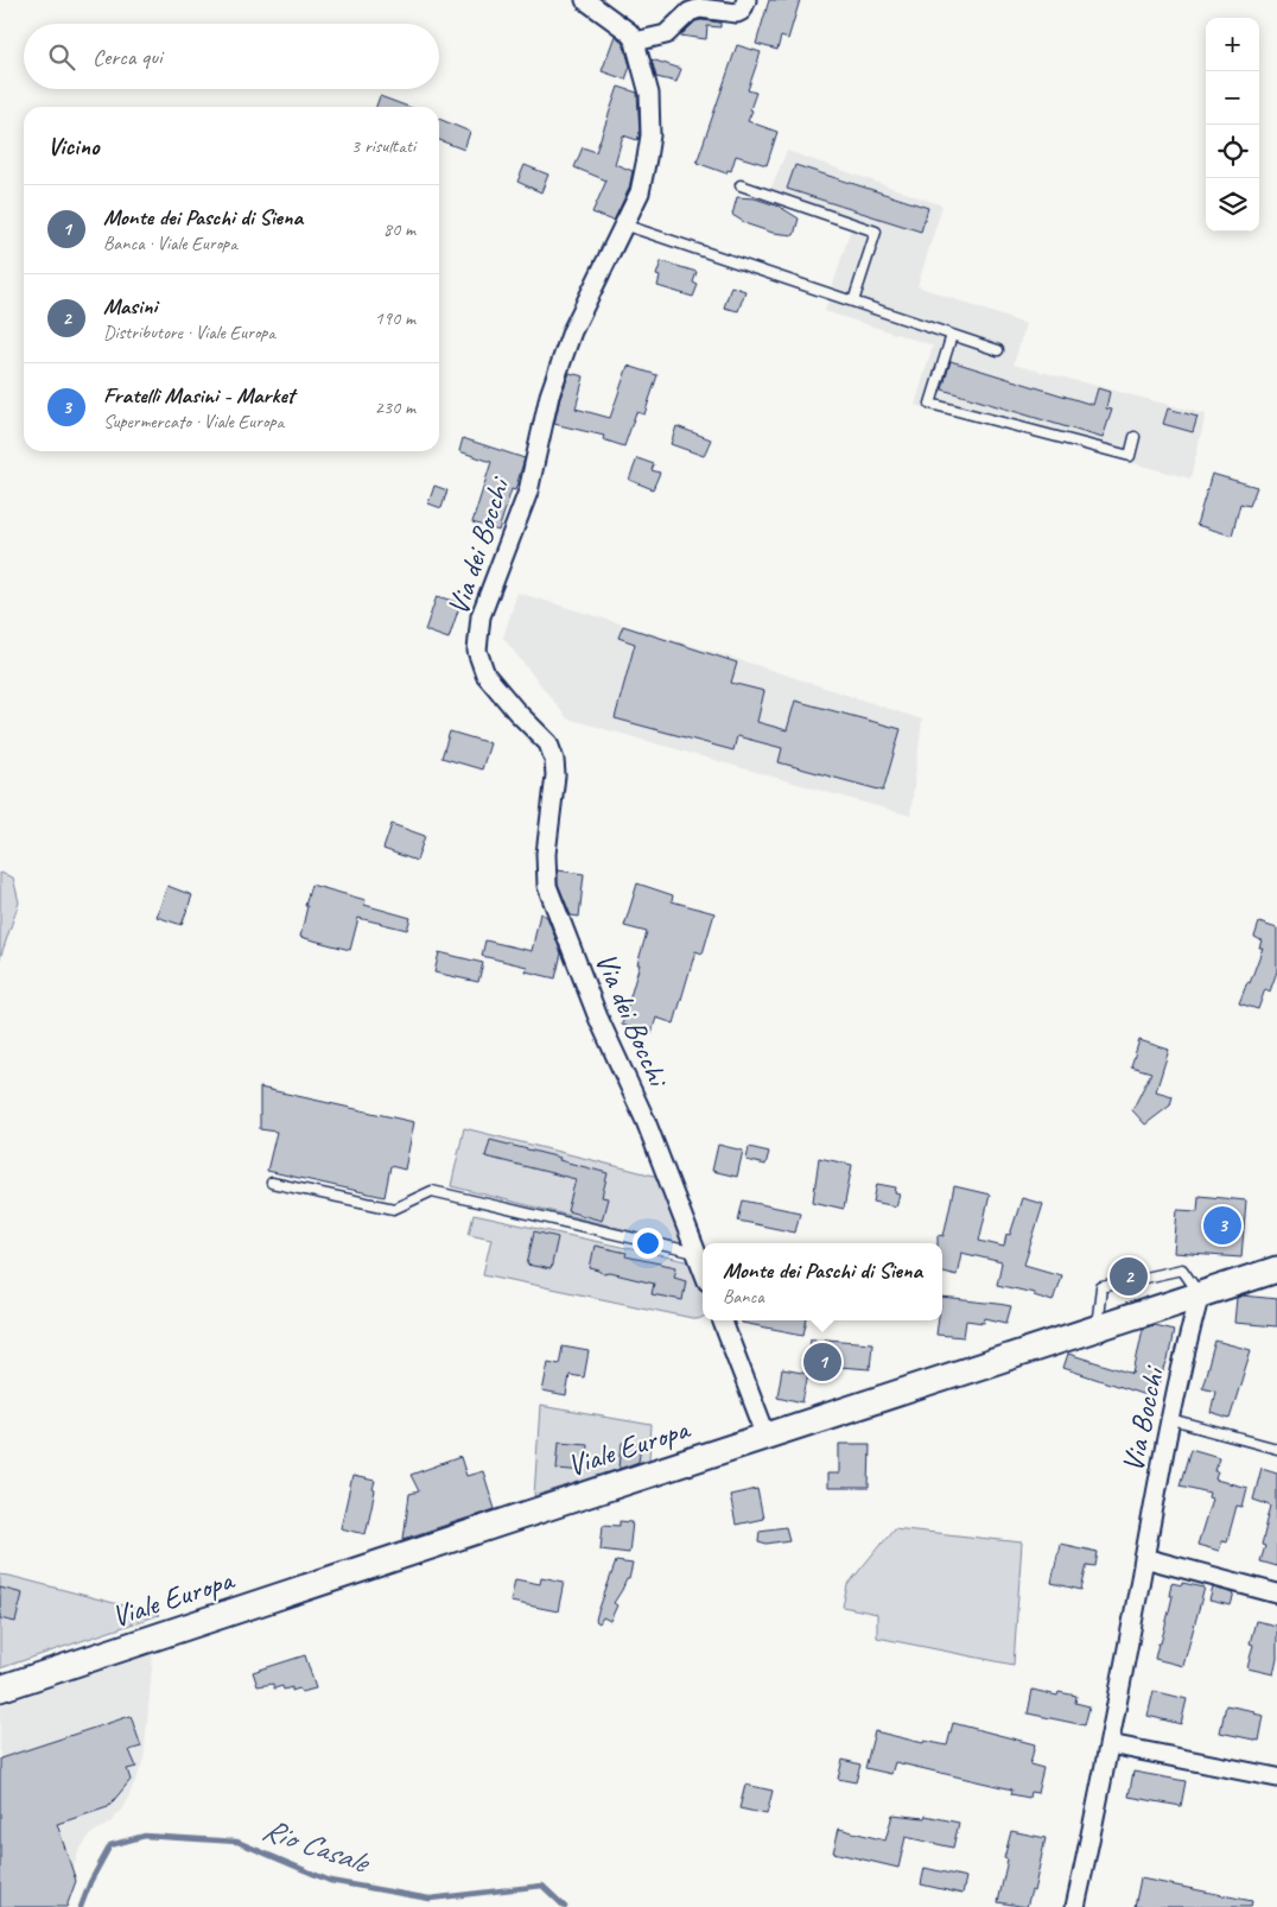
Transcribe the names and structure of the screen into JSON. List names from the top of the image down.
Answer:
{
  "streets": {
    "main road": ["Viale Europa"],
    "street": ["Via dei Bocchi", "Via Bocchi"]
  },
  "crossings": [
    ["Via Bocchi", "Viale Europa"]
  ],
  "water": ["Rio Casale"],
  "page": {
    "map_buttons": ["+", "−"],
    "search": "Cerca qui",
    "heading": ["Vicino", "3 risultati"],
    "list": [
      {
        "mark": "1",
        "name": "Monte dei Paschi di Siena",
        "note": "Banca · Viale Europa",
        "value": "80 m"
      },
      {
        "mark": "2",
        "name": "Masini",
        "note": "Distributore · Viale Europa",
        "value": "190 m"
      },
      {
        "mark": "3",
        "name": "Fratelli Masini - Market",
        "note": "Supermercato · Viale Europa",
        "value": "230 m"
      }
    ],
    "pins": ["3", "2", "1"],
    "popup": ["Monte dei Paschi di Siena", "Banca"]
  }
}
